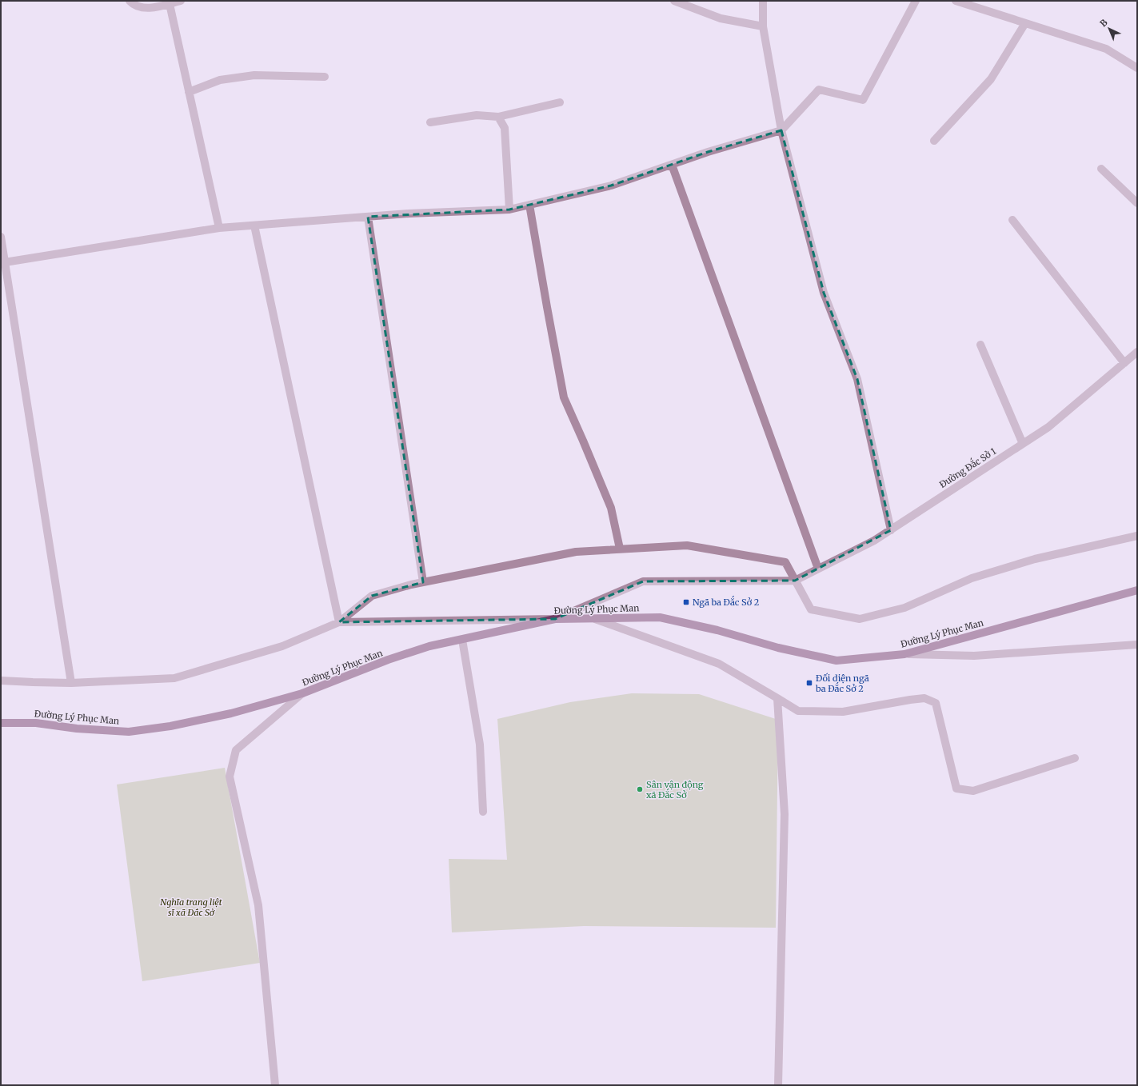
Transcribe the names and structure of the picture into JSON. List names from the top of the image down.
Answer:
{
  "streets": {
    "main road": ["Đường Lý Phục Man"],
    "street": ["Đường Đắc Sở 1"]
  },
  "parks": ["Nghĩa trang liệt sĩ xã Đắc Sở"],
  "places": {
    "transit": ["Ngã ba Đắc Sở 2", "Đối diện ngã ba Đắc Sở 2"],
    "other": ["Sân vận động xã Đắc Sở"]
  },
  "north": "top left"
}
